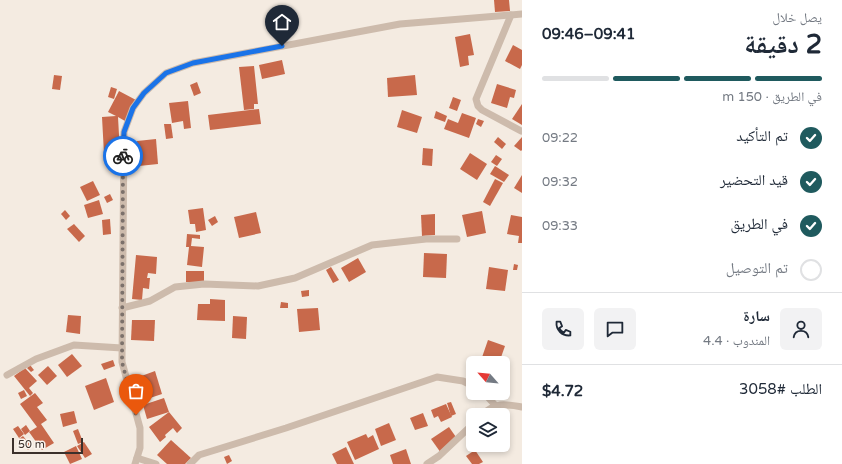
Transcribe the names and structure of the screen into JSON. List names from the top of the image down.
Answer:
{
  "scale_bar": "50 m",
  "north": "top left",
  "page": {
    "heading": ["2 دقيقة", "يصل خلال", "09:41–09:46"],
    "panel": [
      "سارة",
      "المندوب · 4.4",
      "الطلب #3058",
      "$4.72"
    ],
    "bar": "في الطريق · 150 m",
    "list": [
      ["تم التأكيد", "09:22"],
      ["قيد التحضير", "09:32"],
      ["في الطريق", "09:33"],
      "تم التوصيل"
    ],
    "scale": "50 m"
  }
}
